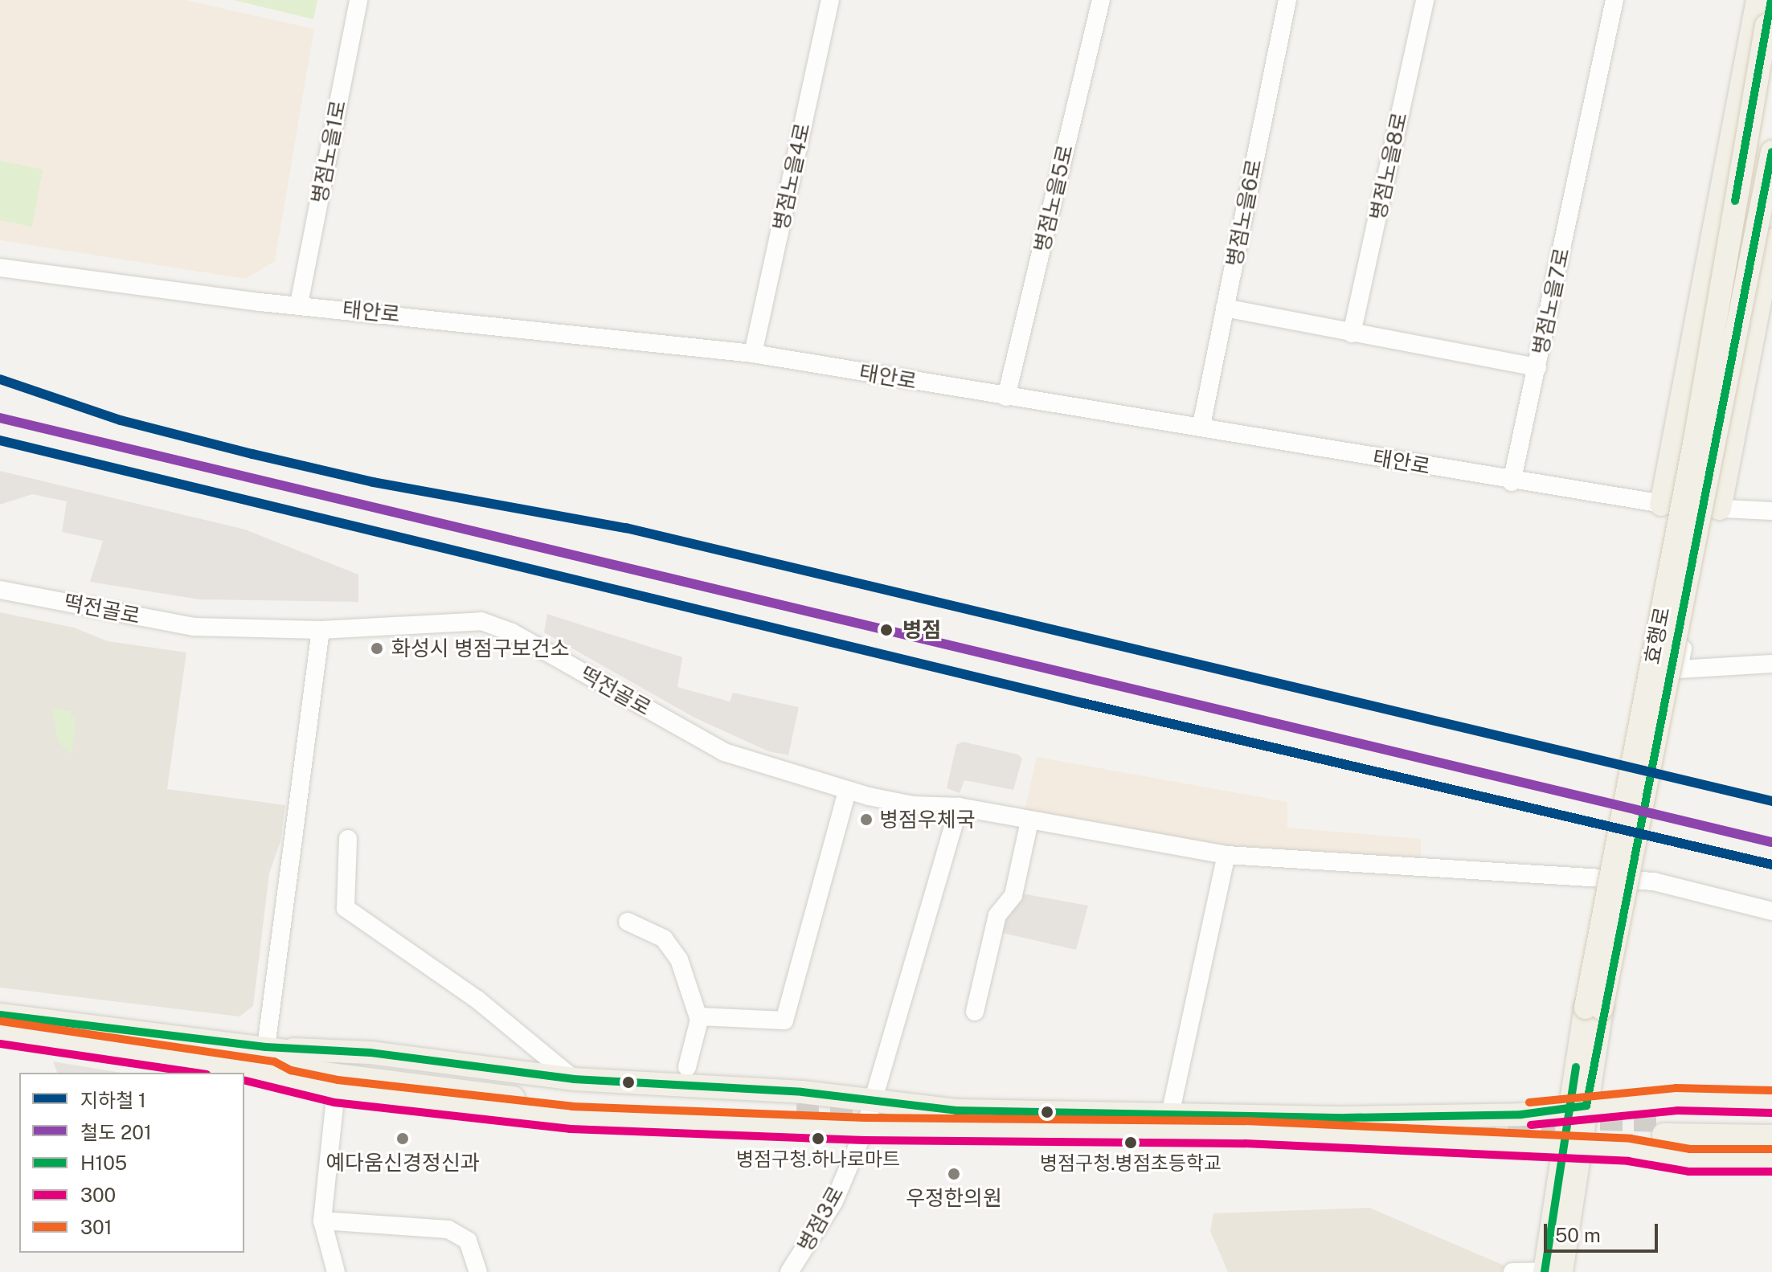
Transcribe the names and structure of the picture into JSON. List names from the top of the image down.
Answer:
{
  "streets": {
    "main road": ["효행로"],
    "street": [
      "병점노을1로",
      "병점노을8로",
      "병점노을4로",
      "병점노을5로",
      "병점노을6로",
      "병점노을7로",
      "태안로",
      "떡전골로",
      "병점3로"
    ]
  },
  "crossings": [
    ["병점노을1로", "태안로"],
    ["병점노을8로", "병점노을7로"],
    ["병점노을4로", "태안로"],
    ["병점노을5로", "태안로"],
    ["병점노을6로", "병점노을7로"],
    ["병점노을6로", "태안로"],
    ["떡전골로", "병점3로"]
  ],
  "places": [
    "병점",
    "화성시 병점구보건소",
    "병점우체국",
    "예다움신경정신과",
    "병점구청.하나로마트",
    "병점구청.병점초등학교",
    "우정한의원"
  ],
  "lines": [
    "transit line H105",
    "metro line 1",
    "rail line 201",
    "transit line 301",
    "transit line 300"
  ],
  "legend": [
    "지하철 1",
    "철도 201",
    "H105",
    "300",
    "301"
  ],
  "scale_bar": "50 m"
}
